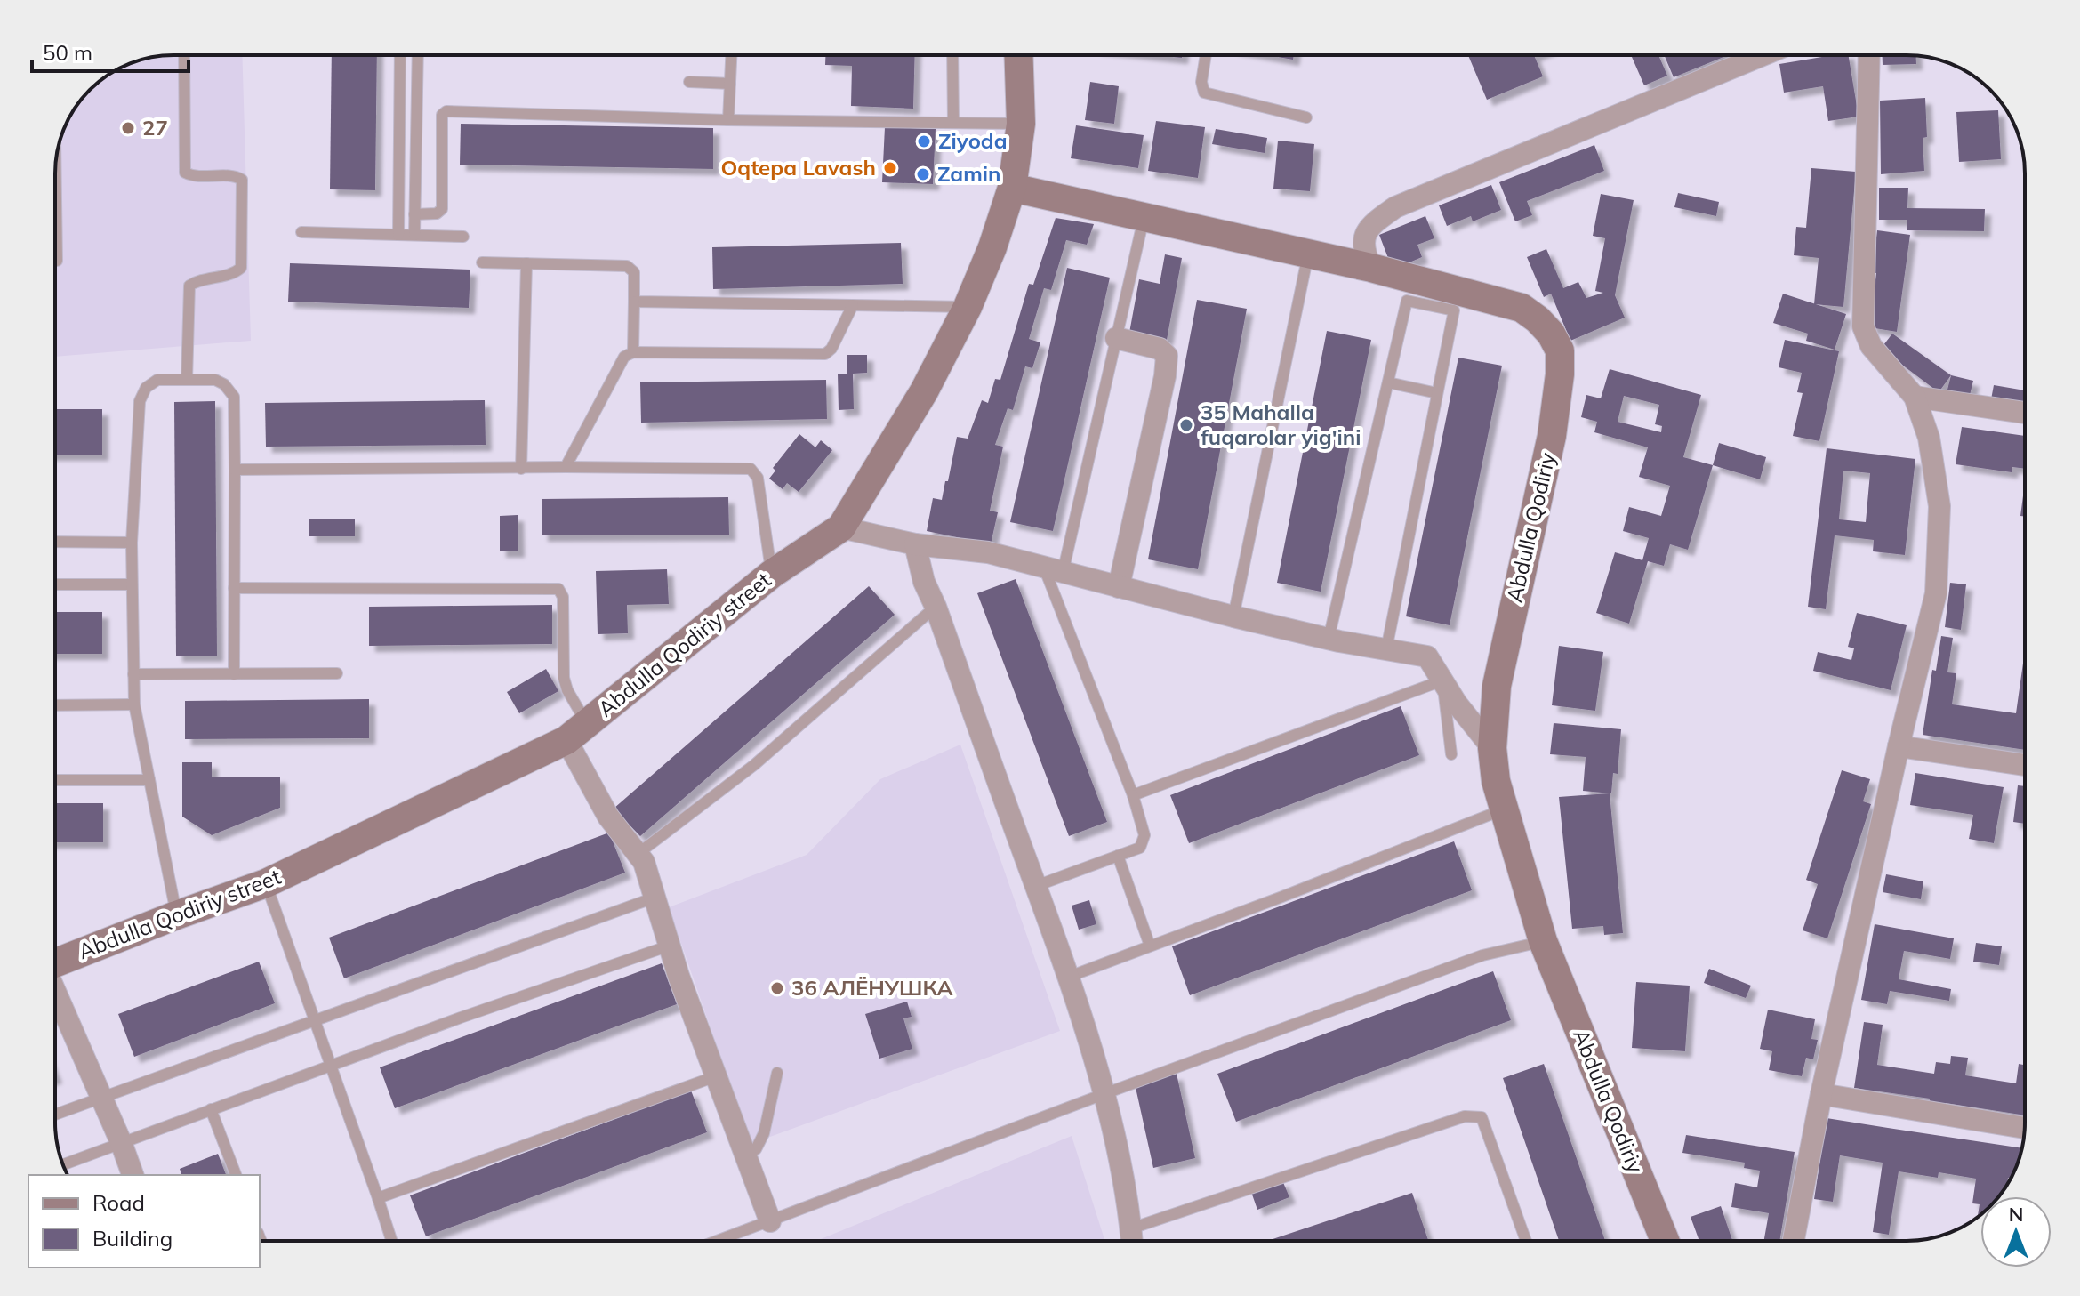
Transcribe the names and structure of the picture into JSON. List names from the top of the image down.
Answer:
{
  "streets": {
    "street": ["Abdulla Qodiriy", "Abdulla Qodiriy street"]
  },
  "crossings": [
    ["Abdulla Qodiriy", "Abdulla Qodiriy street"]
  ],
  "places": [
    "27",
    "Ziyoda",
    "Oqtepa Lavash",
    "Zamin",
    "35 Mahalla fuqarolar yig'ini",
    "36 АЛЁНУШКА"
  ],
  "legend": ["Road", "Building"],
  "scale_bar": "50 m",
  "north": "top"
}
